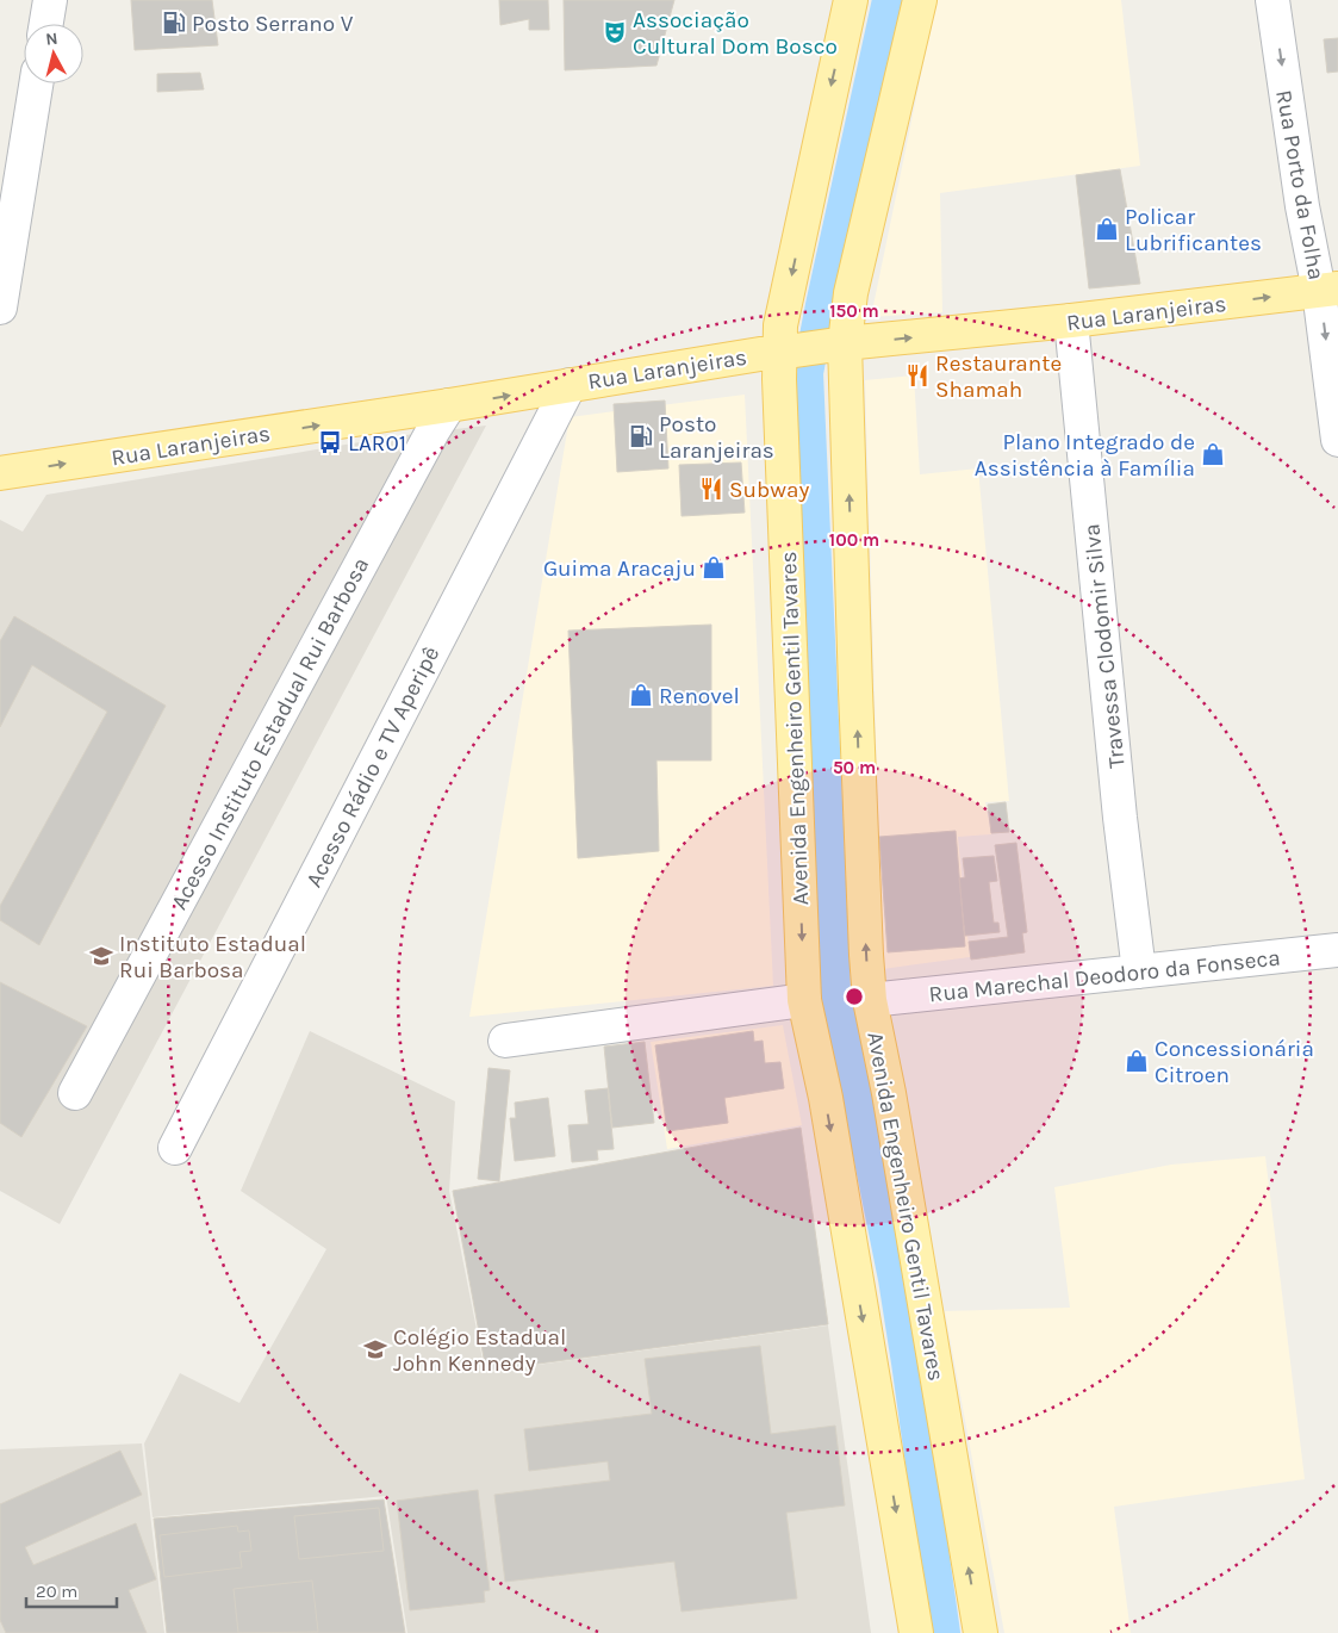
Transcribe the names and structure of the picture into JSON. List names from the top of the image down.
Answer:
{
  "streets": {
    "main road": ["Rua Laranjeiras", "Avenida Engenheiro Gentil Tavares"],
    "street": [
      "Rua Porto da Folha",
      "Travessa Clodomir Silva",
      "Acesso Instituto Estadual Rui Barbosa",
      "Acesso Rádio e TV Aperipê",
      "Rua Marechal Deodoro da Fonseca"
    ]
  },
  "crossings": [
    ["Rua Porto da Folha", "Rua Laranjeiras"],
    ["Rua Laranjeiras", "Travessa Clodomir Silva"],
    ["Rua Laranjeiras", "Avenida Engenheiro Gentil Tavares"],
    ["Rua Laranjeiras", "Acesso Instituto Estadual Rui Barbosa"],
    ["Rua Laranjeiras", "Acesso Rádio e TV Aperipê"],
    ["Travessa Clodomir Silva", "Rua Marechal Deodoro da Fonseca"],
    ["Avenida Engenheiro Gentil Tavares", "Rua Marechal Deodoro da Fonseca"]
  ],
  "one_way": ["Rua Porto da Folha", "Rua Laranjeiras"],
  "places": {
    "fuel station": ["Posto Serrano V", "Posto Laranjeiras"],
    "theatre": ["Associação Cultural Dom Bosco"],
    "shop": [
      "Policar Lubrificantes",
      "Plano Integrado de Assistência à Família",
      "Guima Aracaju",
      "Renovel",
      "Concessionária Citroen"
    ],
    "restaurant": ["Restaurante Shamah", "Subway"],
    "bus stop": ["LAR01"],
    "school or university": ["Instituto Estadual Rui Barbosa", "Colégio Estadual John Kennedy"]
  },
  "scale_bar": "20 m",
  "north": "top",
  "rings": ["150 m", "100 m", "50 m"]
}
